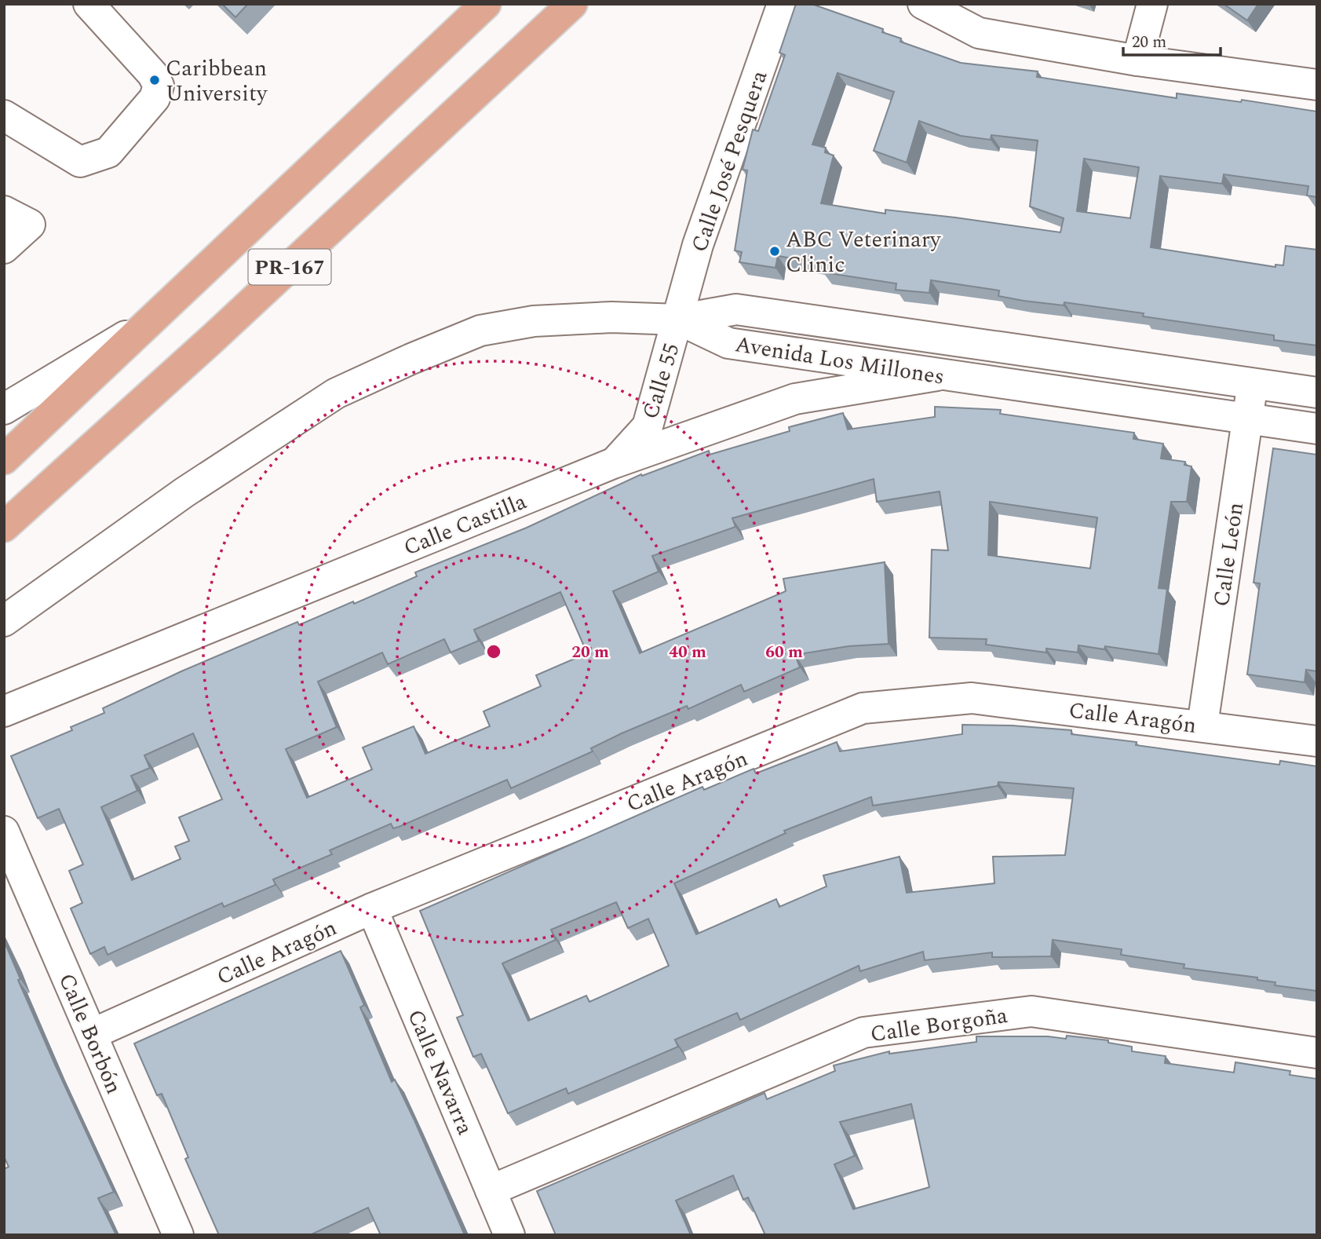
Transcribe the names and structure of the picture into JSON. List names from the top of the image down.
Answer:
{
  "streets": {
    "main road": ["PR-167"],
    "street": [
      "Calle José Pesquera",
      "Avenida Los Millones",
      "Calle 55",
      "Calle Castilla",
      "Calle León",
      "Calle Aragón",
      "Calle Borgoña",
      "Calle Borbón",
      "Calle Navarra"
    ]
  },
  "crossings": [
    ["Calle José Pesquera", "Avenida Los Millones"],
    ["Calle José Pesquera", "Calle 55"],
    ["Avenida Los Millones", "Calle 55"],
    ["Avenida Los Millones", "Calle Castilla"],
    ["Avenida Los Millones", "Calle León"],
    ["Calle 55", "Calle Castilla"],
    ["Calle León", "Calle Aragón"],
    ["Calle Aragón", "Calle Borbón"],
    ["Calle Aragón", "Calle Navarra"],
    ["Calle Borgoña", "Calle Navarra"]
  ],
  "places": ["Caribbean University", "ABC Veterinary Clinic"],
  "scale_bar": "20 m",
  "rings": ["20 m", "40 m", "60 m"]
}
